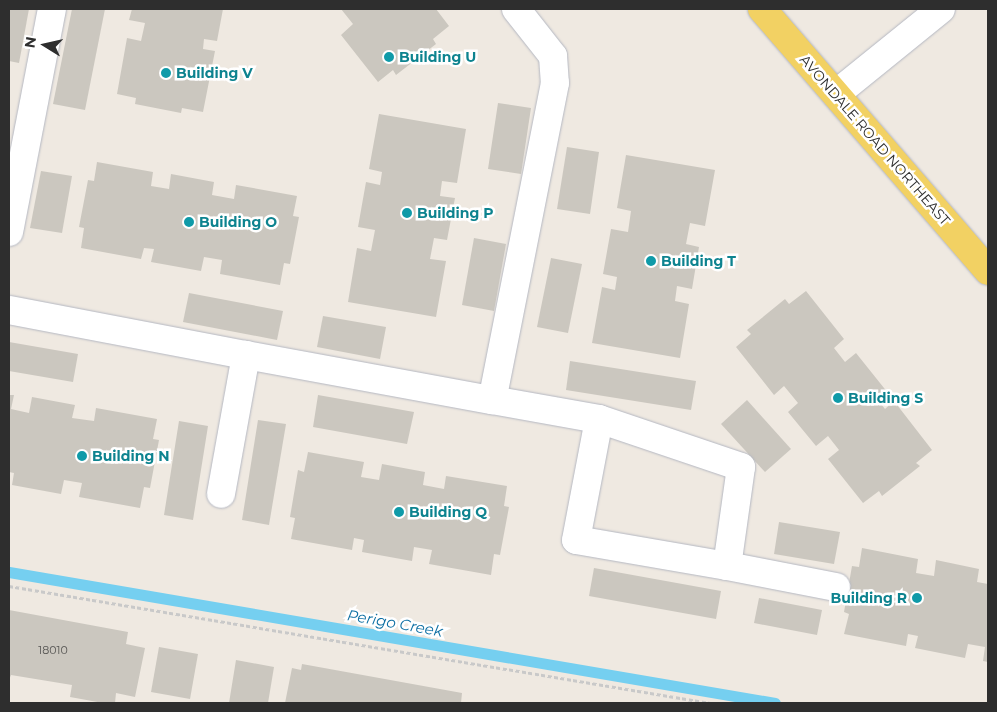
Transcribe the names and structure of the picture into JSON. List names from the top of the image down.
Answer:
{
  "streets": {
    "main road": ["AVONDALE ROAD NORTHEAST"]
  },
  "water": ["Perigo Creek"],
  "places": [
    "Building U",
    "Building V",
    "Building P",
    "Building O",
    "Building T",
    "Building S",
    "Building N",
    "Building Q",
    "Building R"
  ],
  "house_numbers": ["18010"],
  "north": "left"
}
